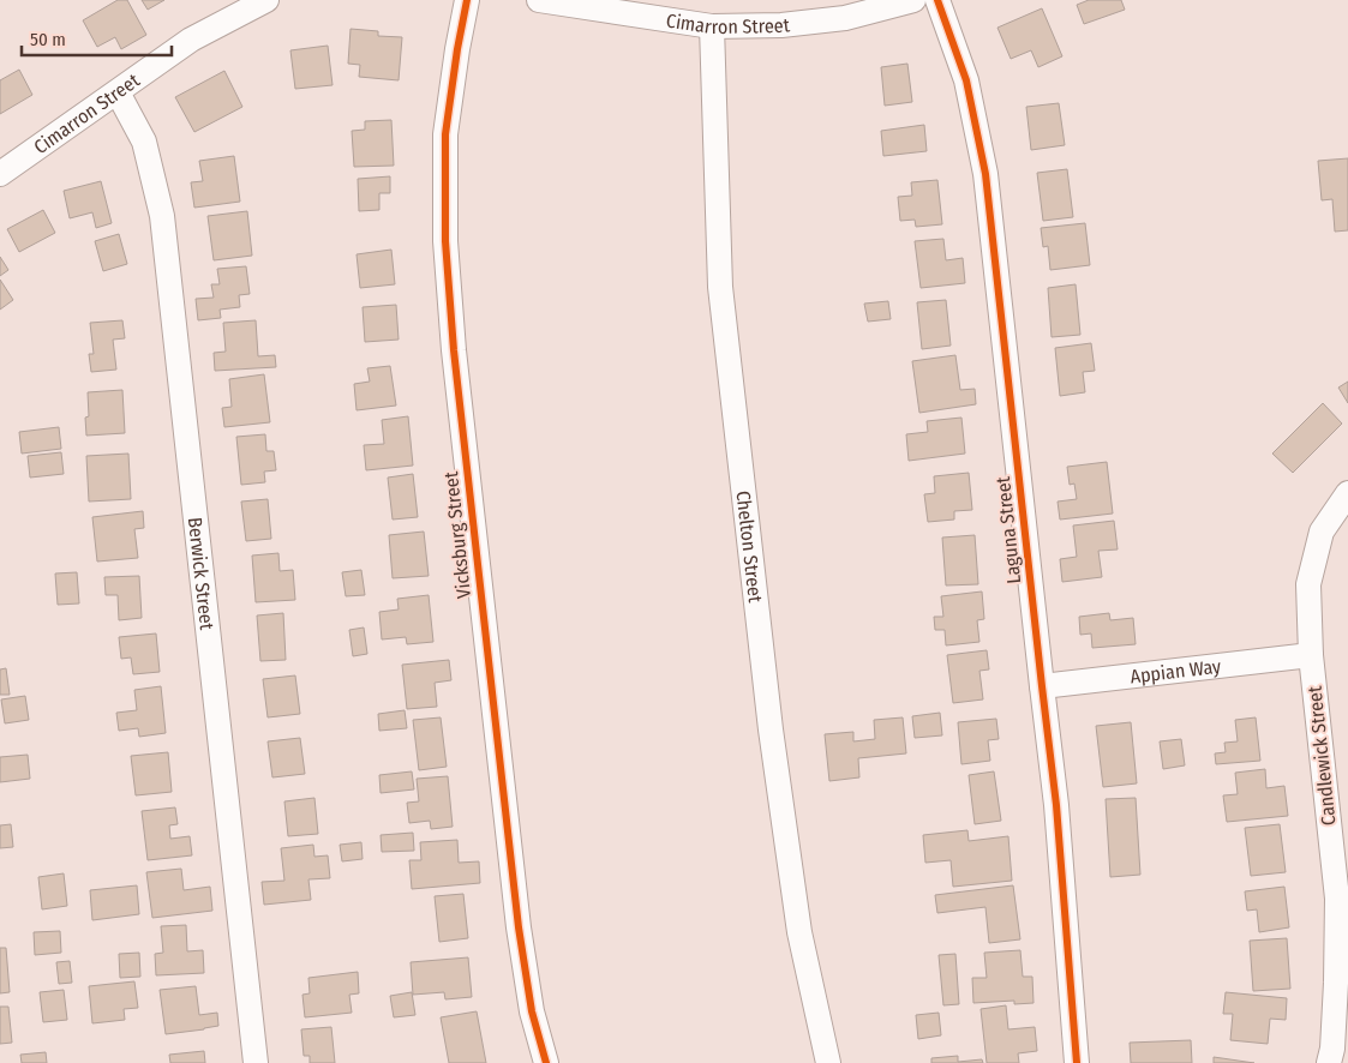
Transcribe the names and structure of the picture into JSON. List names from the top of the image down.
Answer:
{
  "streets": {
    "street": [
      "Cimarron Street",
      "Laguna Street",
      "Vicksburg Street",
      "Chelton Street",
      "Berwick Street",
      "Appian Way",
      "Candlewick Street"
    ]
  },
  "crossings": [
    ["Cimarron Street", "Chelton Street"],
    ["Cimarron Street", "Berwick Street"],
    ["Laguna Street", "Appian Way"],
    ["Appian Way", "Candlewick Street"]
  ],
  "scale_bar": "50 m"
}
